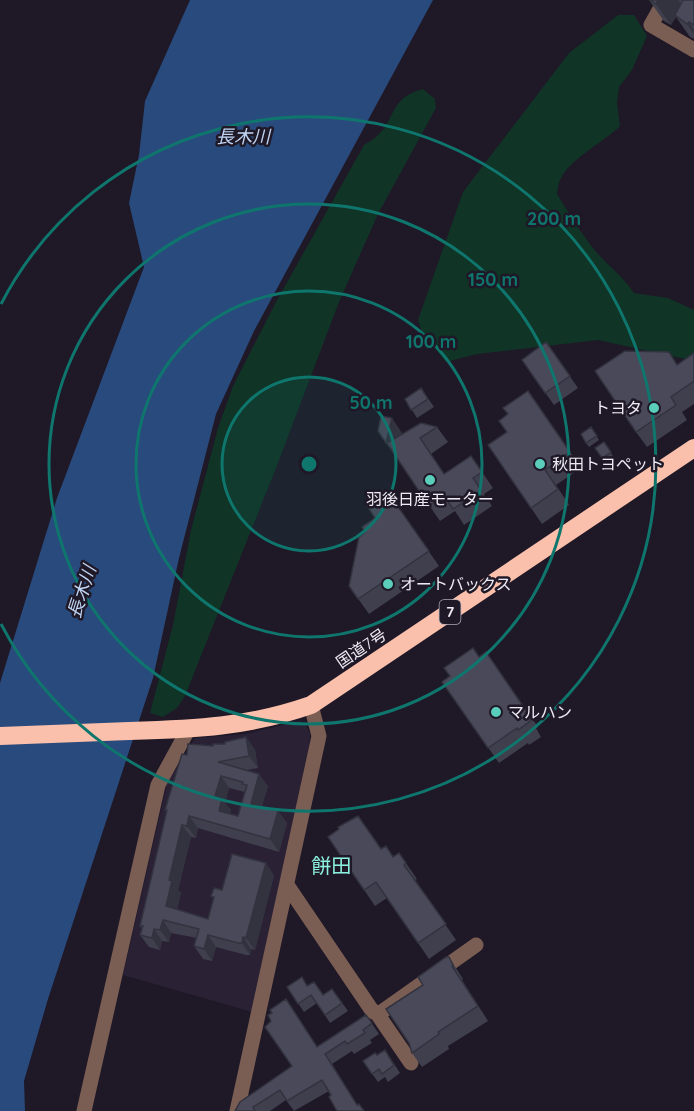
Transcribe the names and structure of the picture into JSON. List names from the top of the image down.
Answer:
{
  "streets": {
    "highway": ["7", "国道7号"]
  },
  "districts": ["餅田"],
  "water": ["長木川"],
  "places": [
    "トヨタ",
    "秋田トヨペット",
    "羽後日産モーター",
    "オートバックス",
    "マルハン"
  ],
  "rings": [
    "200 m",
    "150 m",
    "100 m",
    "50 m"
  ]
}
